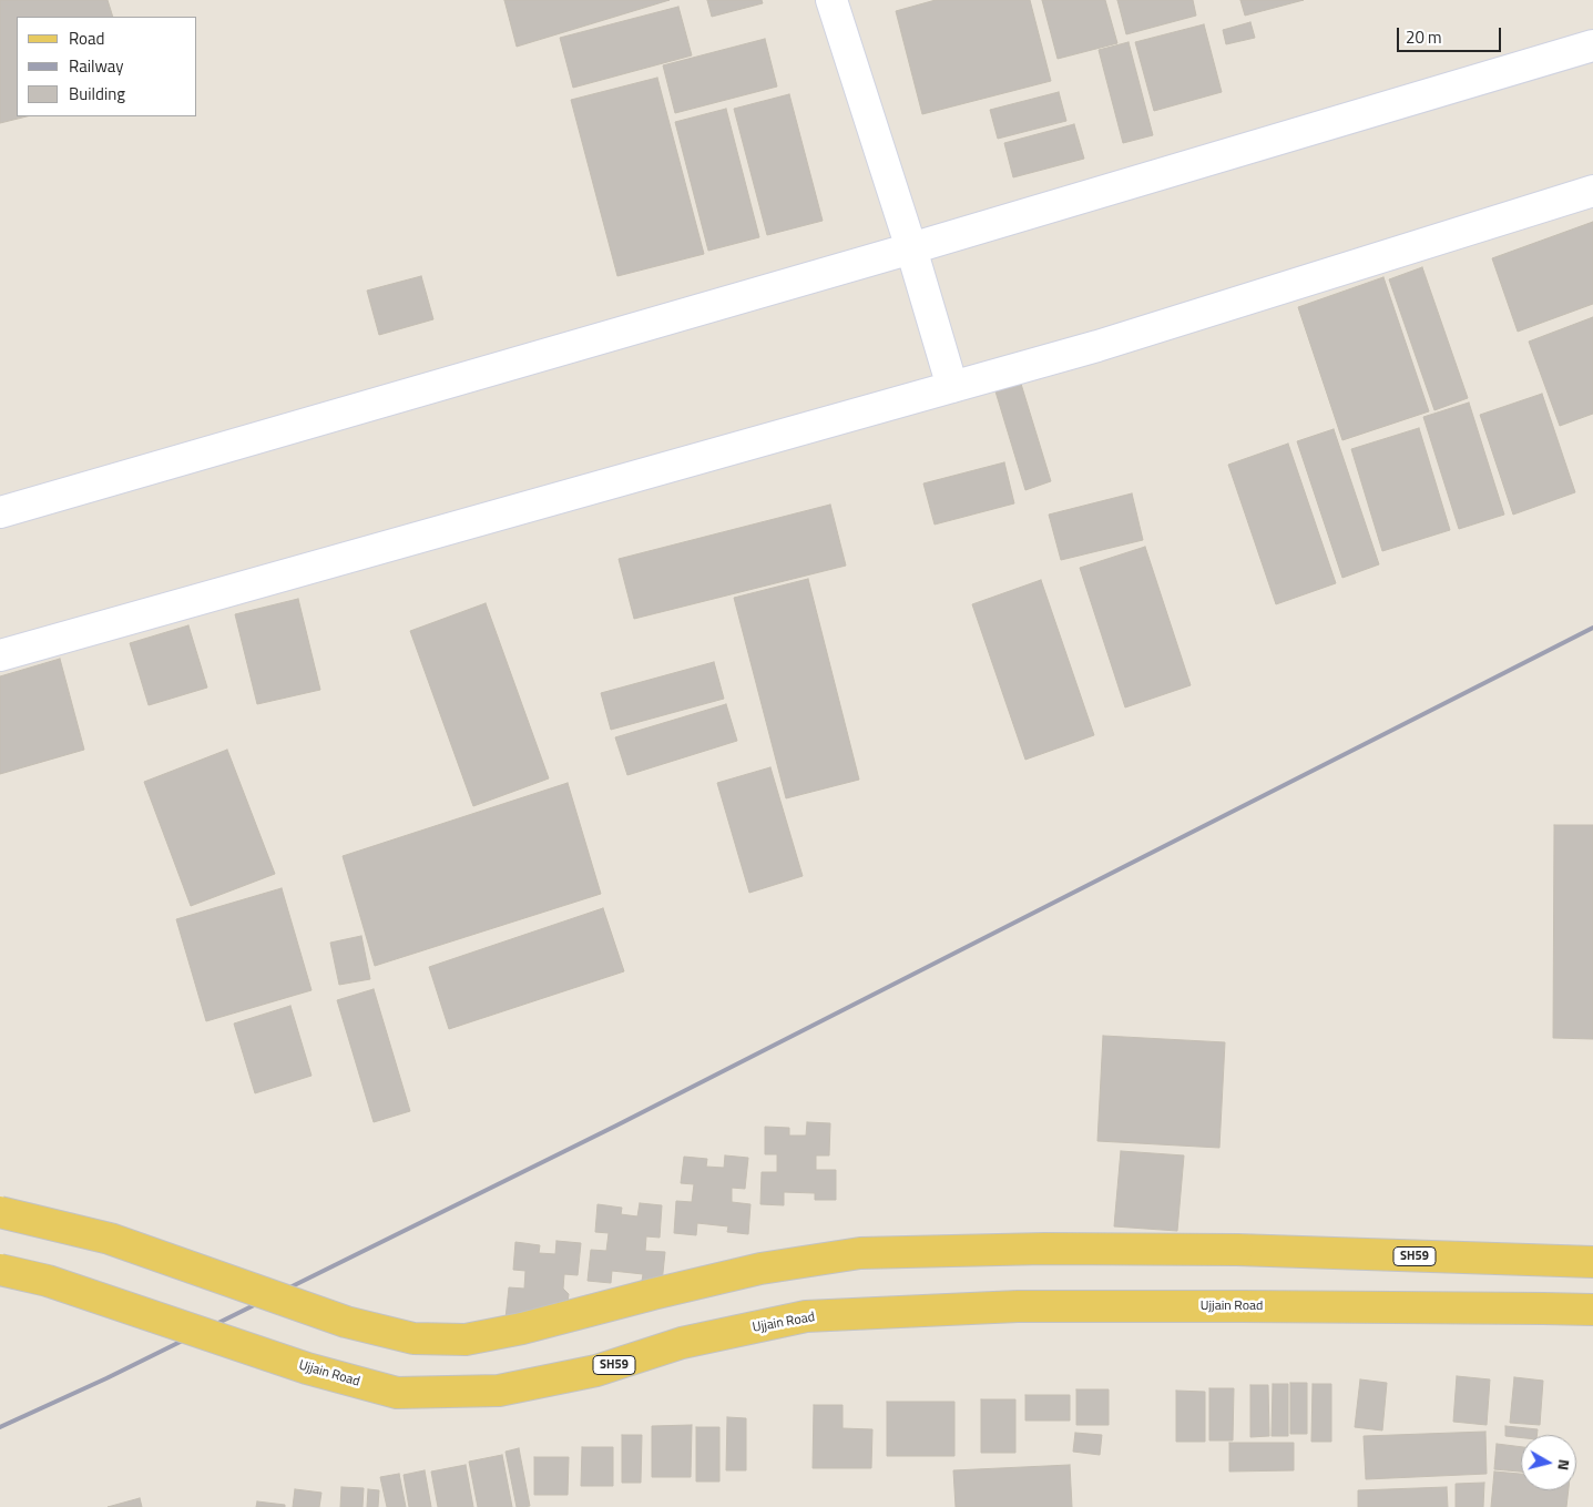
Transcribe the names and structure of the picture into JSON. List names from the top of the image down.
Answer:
{
  "streets": {
    "main road": ["SH59", "Ujjain Road"]
  },
  "legend": ["Road", "Railway", "Building"],
  "scale_bar": "20 m",
  "north": "right"
}
